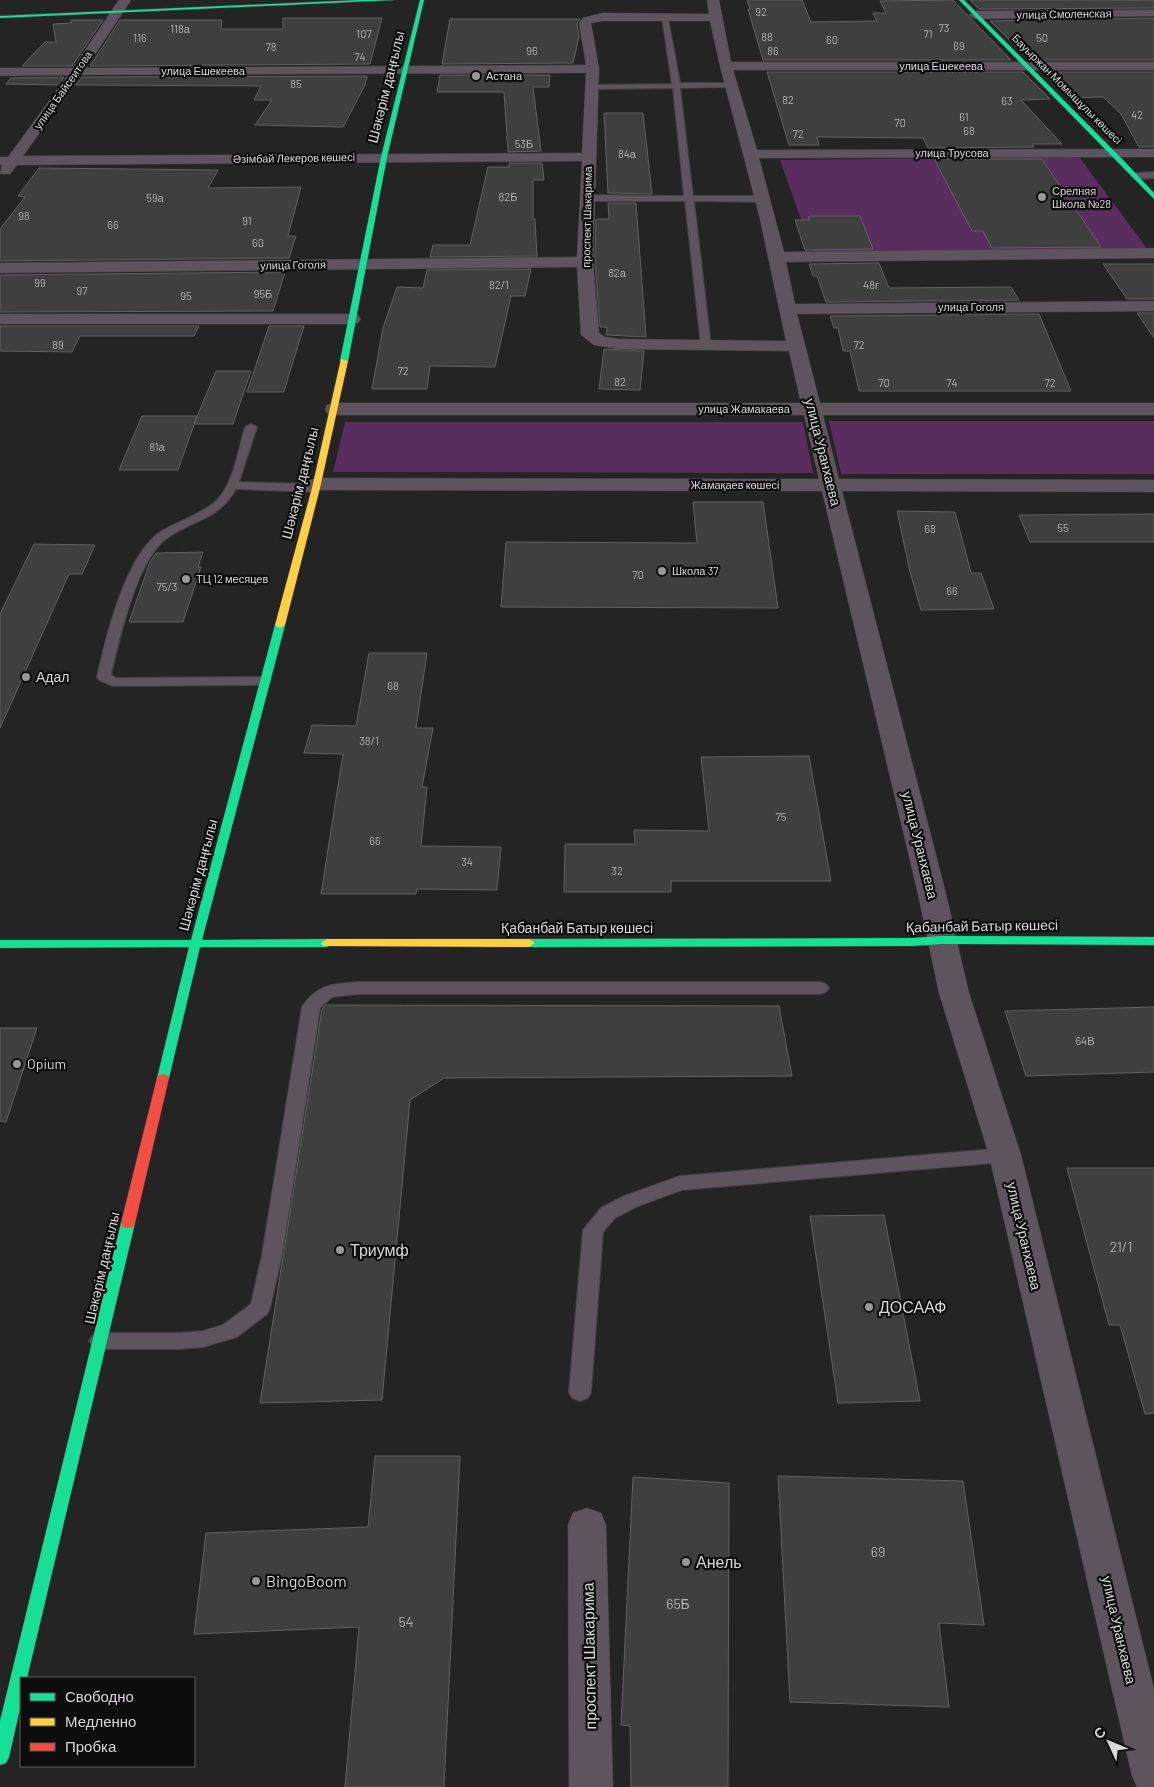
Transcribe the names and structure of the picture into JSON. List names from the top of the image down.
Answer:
{
  "streets": {
    "main road": ["Шәкәрім даңғылы", "Бауыржан Момышұлы көшесі", "Қабанбай Батыр көшесі"],
    "street": [
      "улица Смоленская",
      "улица Ешекеева",
      "улица Байсеитова",
      "улица Трусова",
      "Әзімбай Лекеров көшесі",
      "проспект Шакарима",
      "улица Гоголя",
      "улица Жамакаева",
      "улица Уранхаева",
      "Жамақаев көшесі"
    ]
  },
  "crossings": [
    ["улица Смоленская", "Бауыржан Момышұлы көшесі"],
    ["улица Ешекеева", "Шәкәрім даңғылы"],
    ["улица Ешекеева", "Бауыржан Момышұлы көшесі"],
    ["улица Ешекеева", "улица Байсеитова"],
    ["улица Ешекеева", "проспект Шакарима"],
    ["улица Ешекеева", "улица Уранхаева"],
    ["Шәкәрім даңғылы", "Әзімбай Лекеров көшесі"],
    ["Шәкәрім даңғылы", "улица Гоголя"],
    ["Шәкәрім даңғылы", "улица Жамакаева"],
    ["Шәкәрім даңғылы", "Жамақаев көшесі"],
    ["Шәкәрім даңғылы", "Қабанбай Батыр көшесі"],
    ["Бауыржан Момышұлы көшесі", "улица Трусова"],
    ["улица Байсеитова", "Әзімбай Лекеров көшесі"],
    ["улица Трусова", "улица Уранхаева"],
    ["Әзімбай Лекеров көшесі", "проспект Шакарима"],
    ["проспект Шакарима", "улица Гоголя"],
    ["проспект Шакарима", "улица Уранхаева"],
    ["улица Гоголя", "улица Уранхаева"],
    ["улица Жамакаева", "улица Уранхаева"],
    ["улица Уранхаева", "Жамақаев көшесі"],
    ["улица Уранхаева", "Қабанбай Батыр көшесі"]
  ],
  "places": [
    "Астана",
    "Срелняя Школа №28",
    "Школа 37",
    "ТЦ 12 месяцев",
    "Адал",
    "Opium",
    "Триумф",
    "ДОСААФ",
    "Анель",
    "BingoBoom"
  ],
  "house_numbers": [
    "92",
    "73",
    "118а",
    "107",
    "71",
    "88",
    "116",
    "50",
    "60",
    "69",
    "78",
    "96",
    "86",
    "74",
    "85",
    "82",
    "63",
    "42",
    "61",
    "70",
    "68",
    "72",
    "53Б",
    "84а",
    "82Б",
    "59а",
    "98",
    "91",
    "66",
    "60",
    "82а",
    "99",
    "82/1",
    "48г",
    "97",
    "95Б",
    "95",
    "89",
    "72",
    "72",
    "82",
    "70",
    "74",
    "72",
    "81а",
    "55",
    "68",
    "70",
    "75/3",
    "66",
    "68",
    "38/1",
    "75",
    "66",
    "34",
    "32",
    "64В",
    "21/1",
    "69",
    "65Б",
    "54"
  ],
  "legend": ["Свободно", "Медленно", "Пробка"],
  "north": "top left"
}
